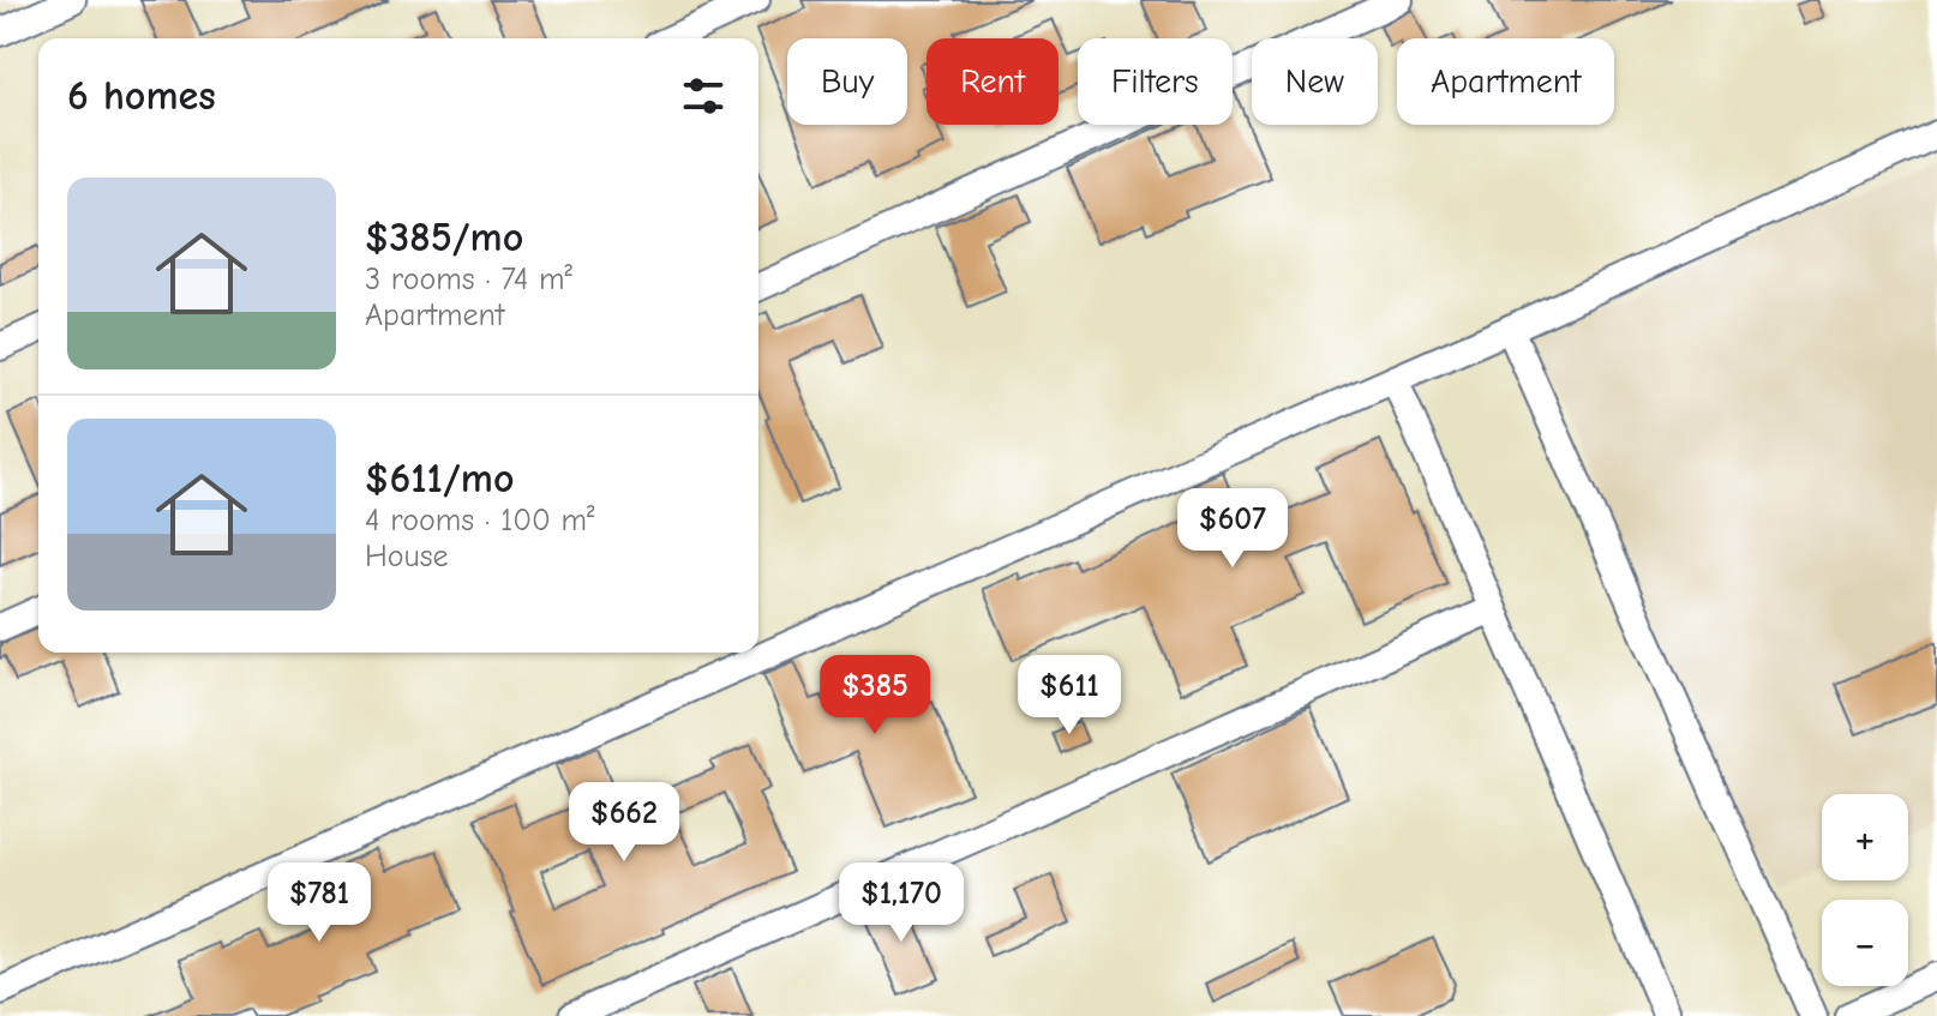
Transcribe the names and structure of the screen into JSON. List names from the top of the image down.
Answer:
{
  "page": {
    "chip": [
      "Buy",
      "Rent",
      "Filters",
      "New",
      "Apartment"
    ],
    "heading": "6 homes",
    "list": [
      {
        "name": "$385/mo",
        "note": "3 rooms · 74 m² · Apartment"
      },
      {
        "name": "$611/mo",
        "note": "4 rooms · 100 m² · House"
      }
    ],
    "price": [
      "$607",
      "$385",
      "$611",
      "$662",
      "$781",
      "$1,170"
    ],
    "map_buttons": ["+", "−"]
  }
}
